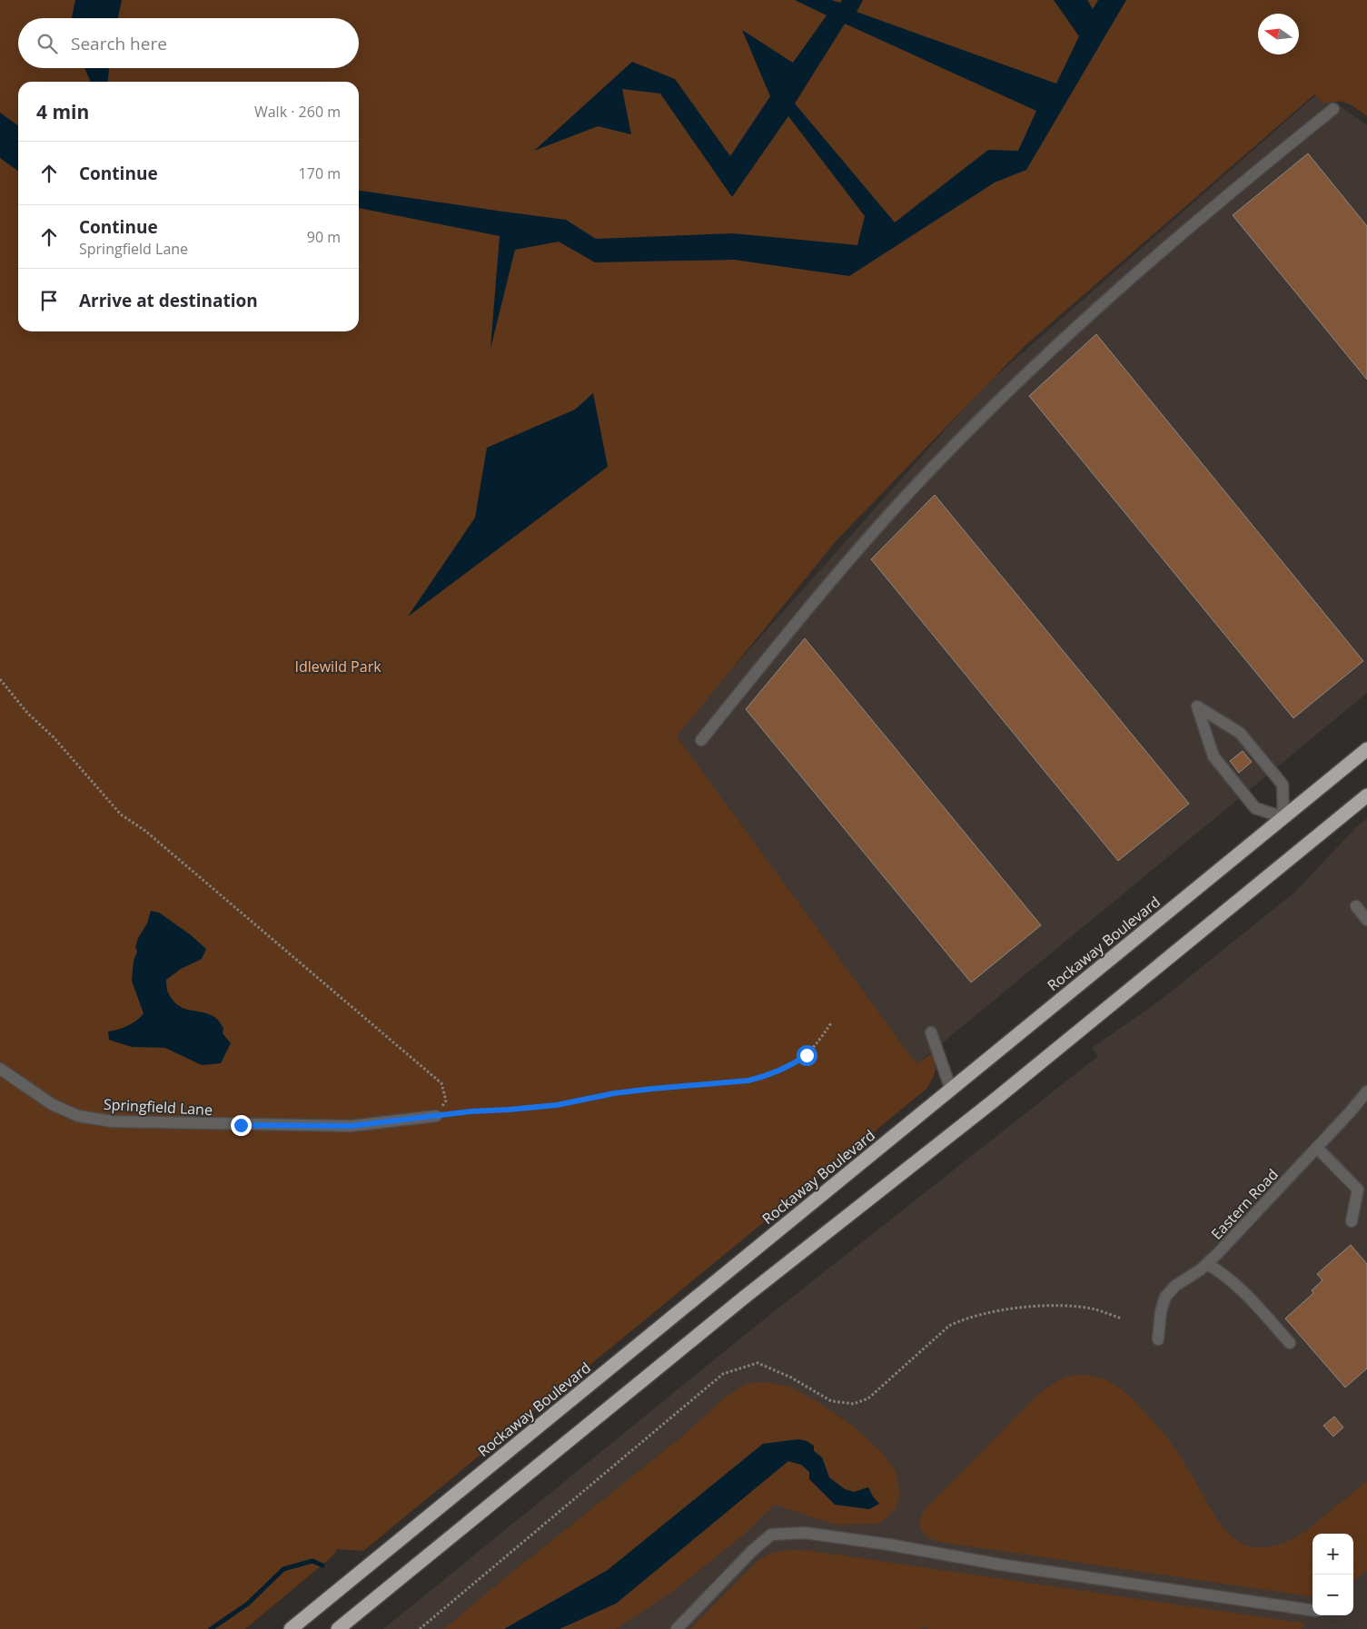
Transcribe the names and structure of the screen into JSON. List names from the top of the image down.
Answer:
{
  "streets": {
    "highway": ["Rockaway Boulevard"],
    "street": ["Springfield Lane", "Eastern Road"]
  },
  "parks": ["Idlewild Park"],
  "north": "left",
  "page": {
    "search": "Search here",
    "heading": ["4 min", "Walk · 260 m"],
    "list": [
      ["Continue", "170 m"],
      ["Continue", "Springfield Lane", "90 m"],
      "Arrive at destination"
    ],
    "map_buttons": ["+", "−"]
  }
}
